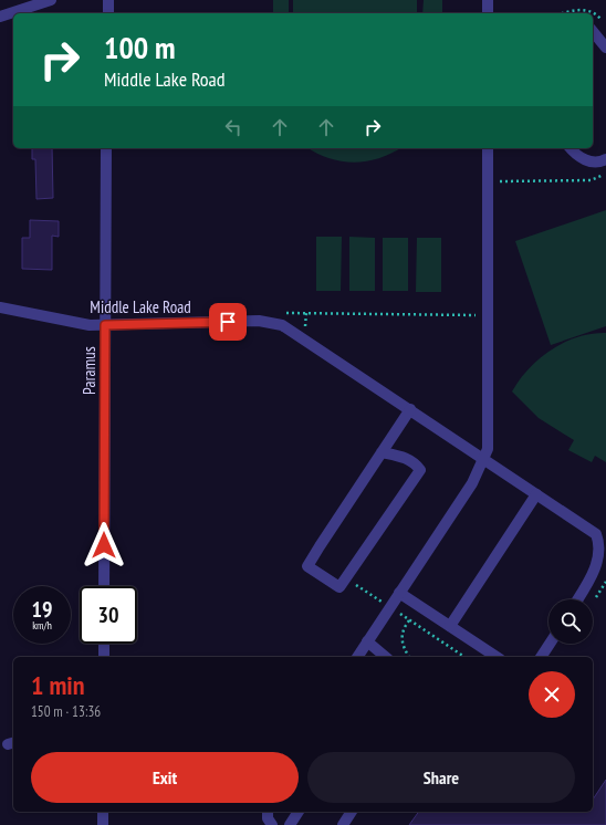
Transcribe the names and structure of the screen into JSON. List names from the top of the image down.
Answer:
{
  "streets": {
    "street": ["Middle Lake Road", "Paramus"]
  },
  "crossings": [
    ["Middle Lake Road", "Paramus"]
  ],
  "page": {
    "turn": ["100 m", "Middle Lake Road"],
    "speed": "19 km/h",
    "limit": "30",
    "heading": ["1 min", "150 m · 13:36"],
    "buttons": ["Exit", "Share"]
  }
}
